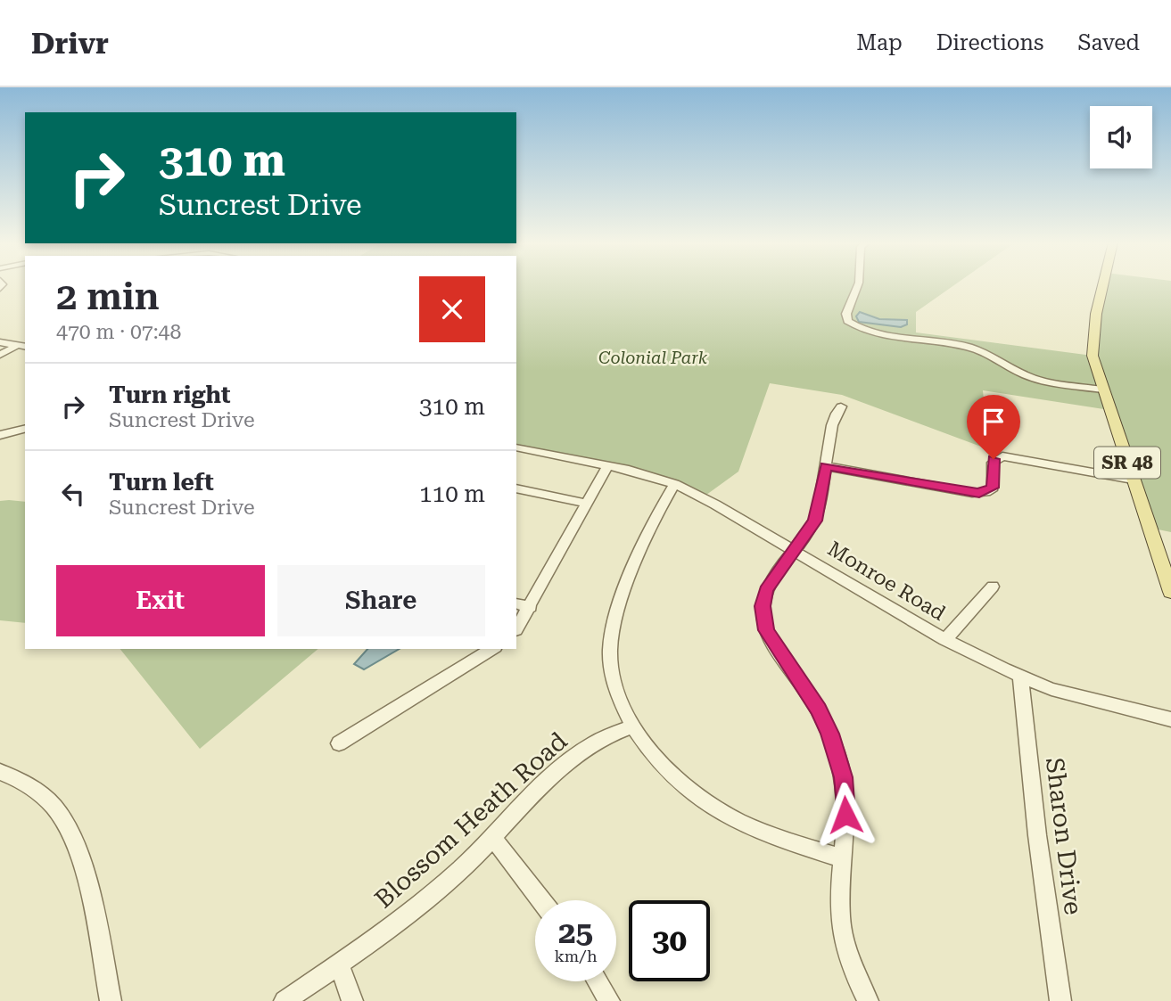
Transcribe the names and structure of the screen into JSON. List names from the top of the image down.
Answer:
{
  "streets": {
    "main road": ["SR 48"],
    "street": ["Monroe Road", "Blossom Heath Road", "Sharon Drive"]
  },
  "crossings": [
    ["Monroe Road", "Sharon Drive"]
  ],
  "parks": ["Colonial Park"],
  "page": {
    "header": "Drivr",
    "nav": ["Map", "Directions", "Saved"],
    "turn": ["310 m", "Suncrest Drive"],
    "heading": ["2 min", "470 m · 07:48"],
    "list": [
      {
        "name": "Turn right",
        "note": "Suncrest Drive",
        "value": "310 m"
      },
      {
        "name": "Turn left",
        "note": "Suncrest Drive",
        "value": "110 m"
      }
    ],
    "buttons": ["Exit", "Share"],
    "speed": "25 km/h",
    "limit": "30"
  }
}
